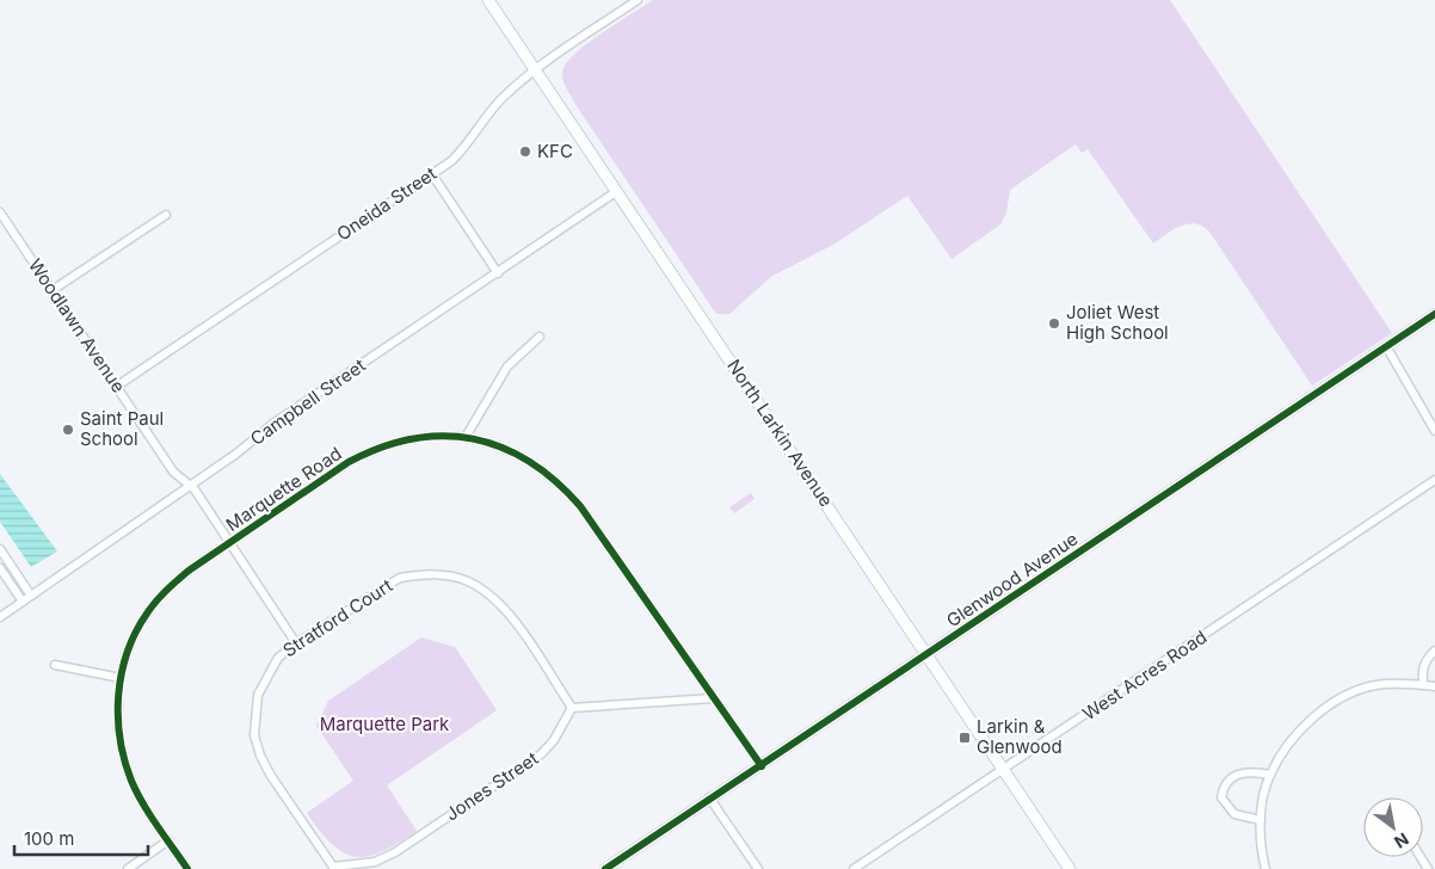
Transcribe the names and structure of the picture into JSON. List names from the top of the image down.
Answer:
{
  "streets": {
    "main road": ["North Larkin Avenue"],
    "street": [
      "Oneida Street",
      "Woodlawn Avenue",
      "Campbell Street",
      "Marquette Road",
      "Glenwood Avenue",
      "Stratford Court",
      "West Acres Road",
      "Jones Street"
    ]
  },
  "crossings": [
    ["Oneida Street", "Woodlawn Avenue"],
    ["Oneida Street", "North Larkin Avenue"],
    ["Woodlawn Avenue", "Campbell Street"],
    ["Woodlawn Avenue", "Marquette Road"],
    ["Woodlawn Avenue", "Stratford Court"],
    ["Campbell Street", "North Larkin Avenue"],
    ["North Larkin Avenue", "Glenwood Avenue"],
    ["North Larkin Avenue", "West Acres Road"],
    ["Marquette Road", "Glenwood Avenue"],
    ["Stratford Court", "Jones Street"]
  ],
  "parks": ["Marquette Park"],
  "places": {
    "other": ["KFC", "Joliet West High School", "Saint Paul School"],
    "transit": ["Larkin & Glenwood"]
  },
  "scale_bar": "100 m",
  "north": "bottom right"
}
